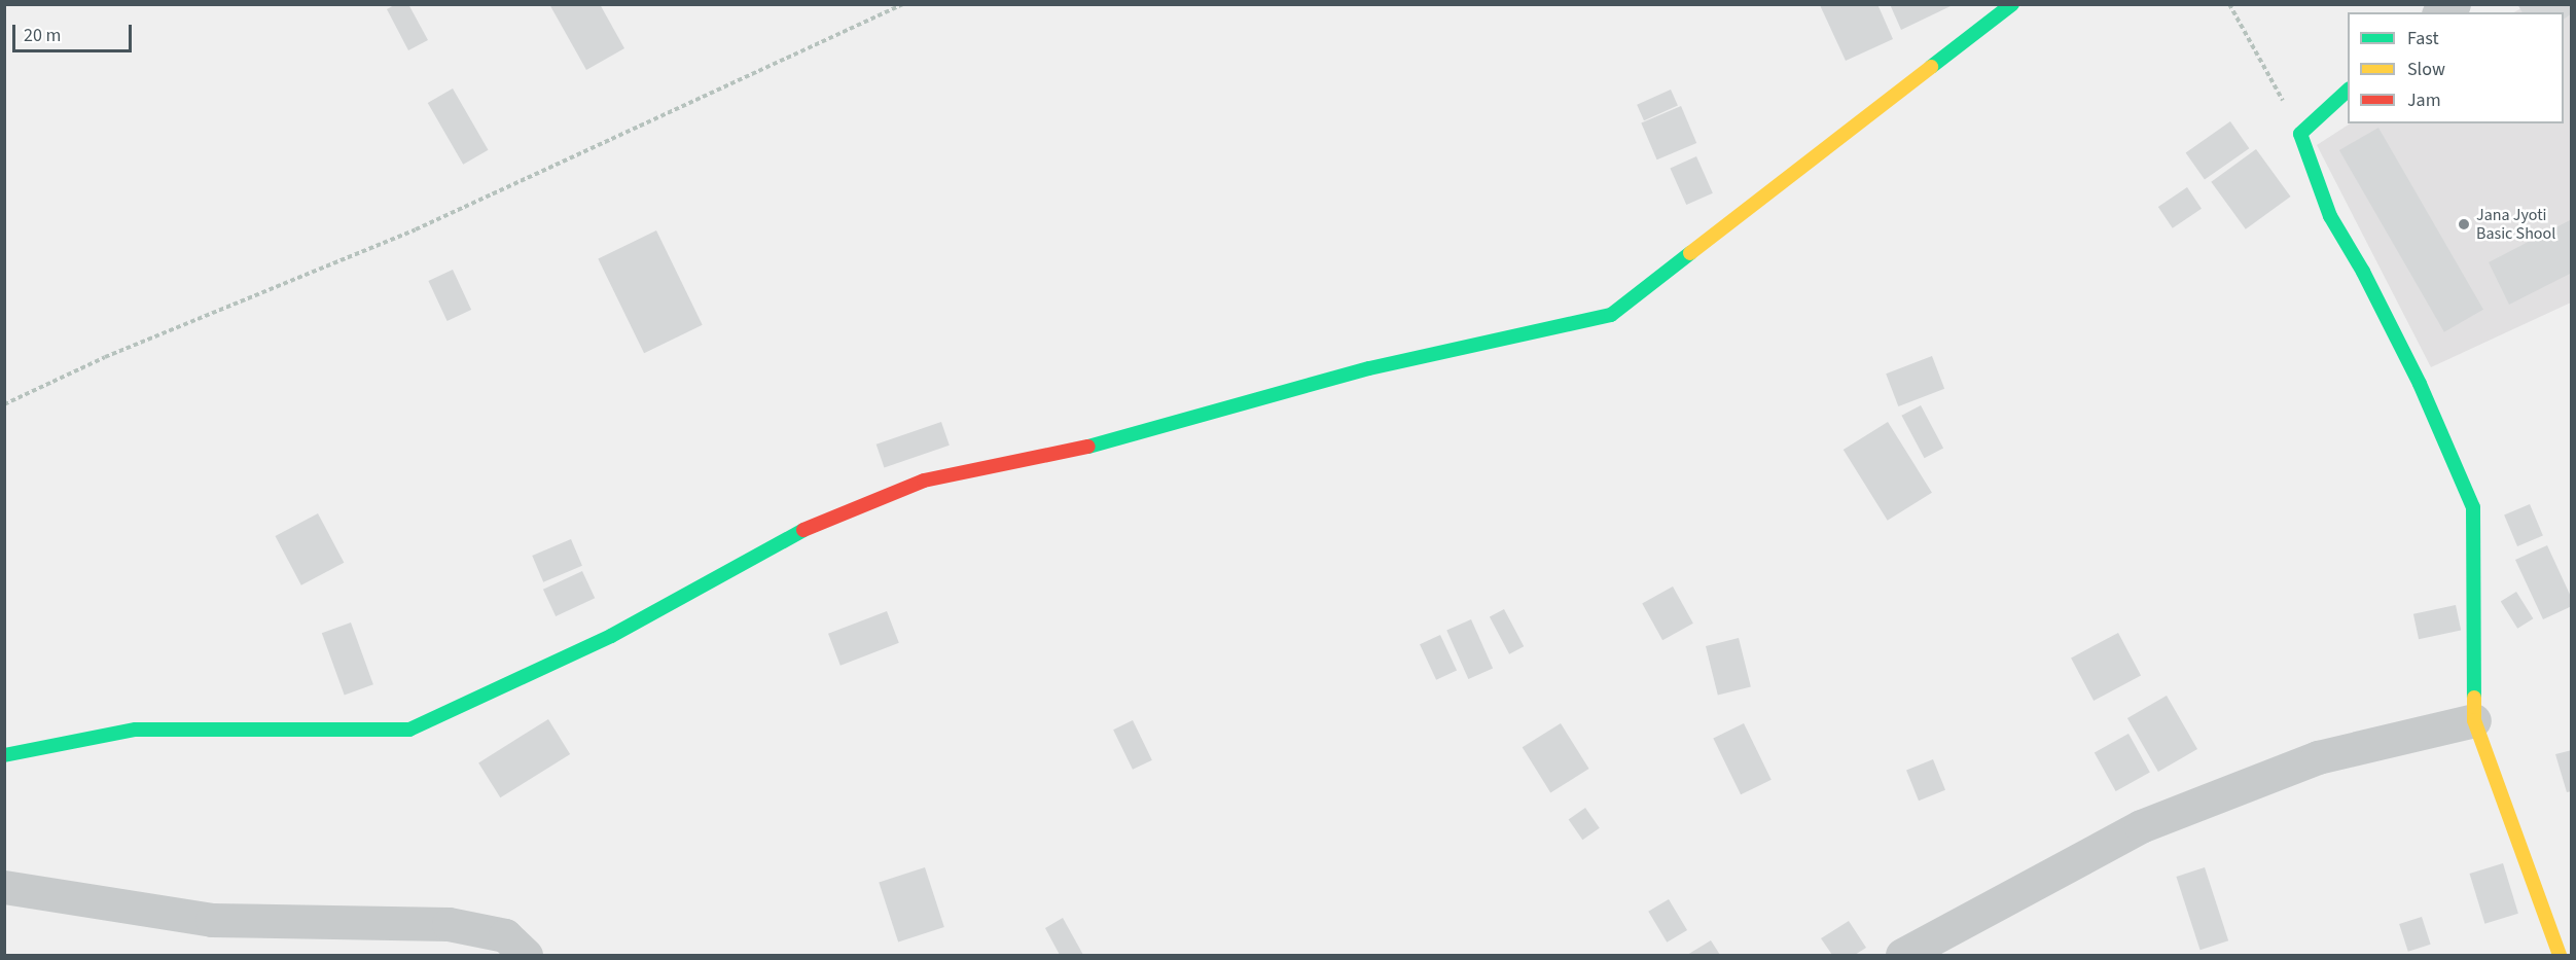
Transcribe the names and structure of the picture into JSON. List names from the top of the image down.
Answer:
{
  "places": ["Jana Jyoti Basic Shool"],
  "legend": ["Fast", "Slow", "Jam"],
  "scale_bar": "20 m"
}
